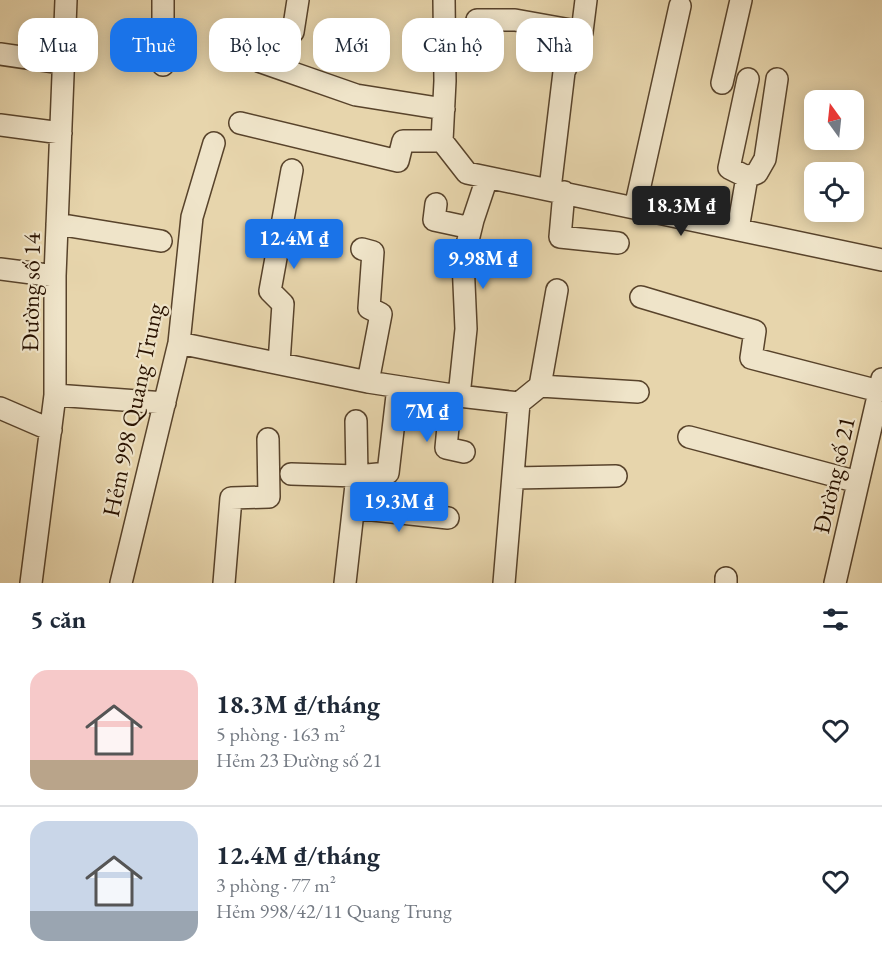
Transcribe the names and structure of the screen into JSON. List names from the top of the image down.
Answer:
{
  "streets": {
    "street": ["Đường số 14", "Hẻm 998 Quang Trung", "Đường số 21"]
  },
  "north": "top",
  "page": {
    "chip": [
      "Mua",
      "Thuê",
      "Bộ lọc",
      "Mới",
      "Căn hộ",
      "Nhà"
    ],
    "price": [
      "18.3M ₫",
      "12.4M ₫",
      "9.98M ₫",
      "7M ₫",
      "19.3M ₫"
    ],
    "heading": "5 căn",
    "list": [
      {
        "name": "18.3M ₫/tháng",
        "note": "5 phòng · 163 m² · Hẻm 23 Đường số 21"
      },
      {
        "name": "12.4M ₫/tháng",
        "note": "3 phòng · 77 m² · Hẻm 998/42/11 Quang Trung"
      }
    ]
  }
}
